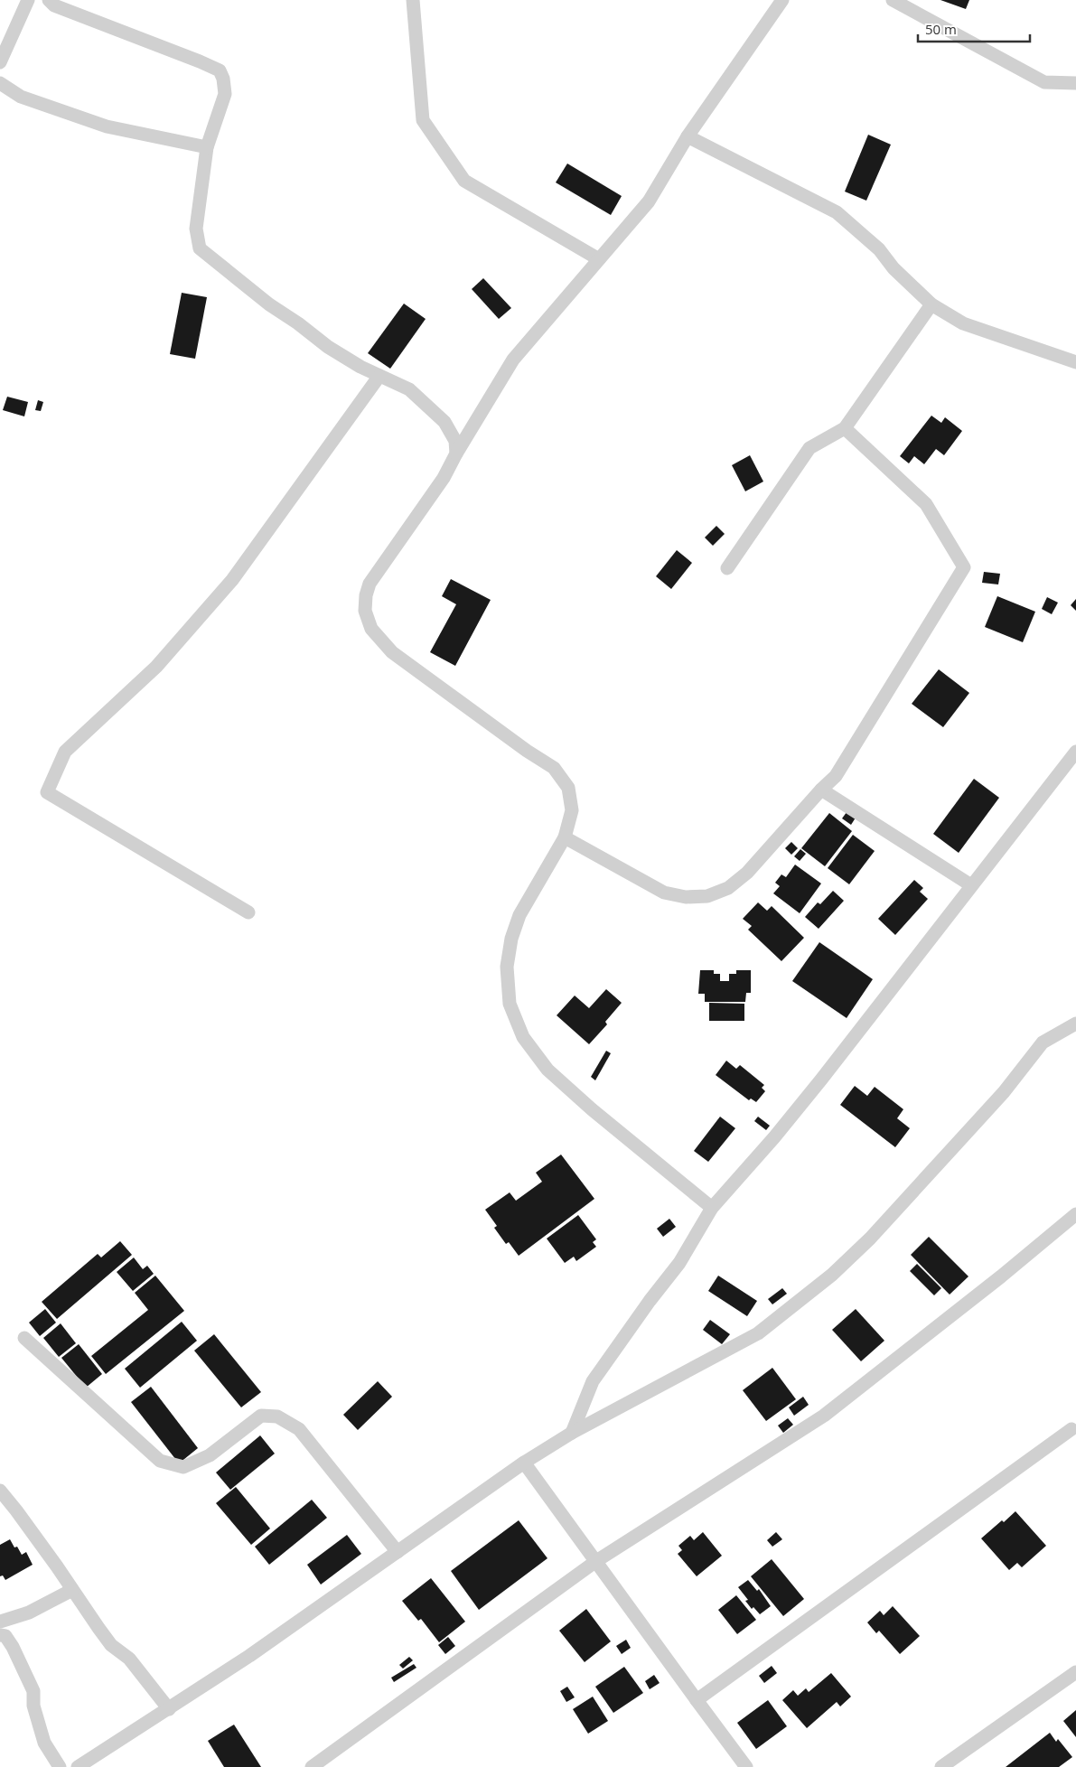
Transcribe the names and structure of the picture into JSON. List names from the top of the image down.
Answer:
{
  "scale_bar": "50 m"
}
